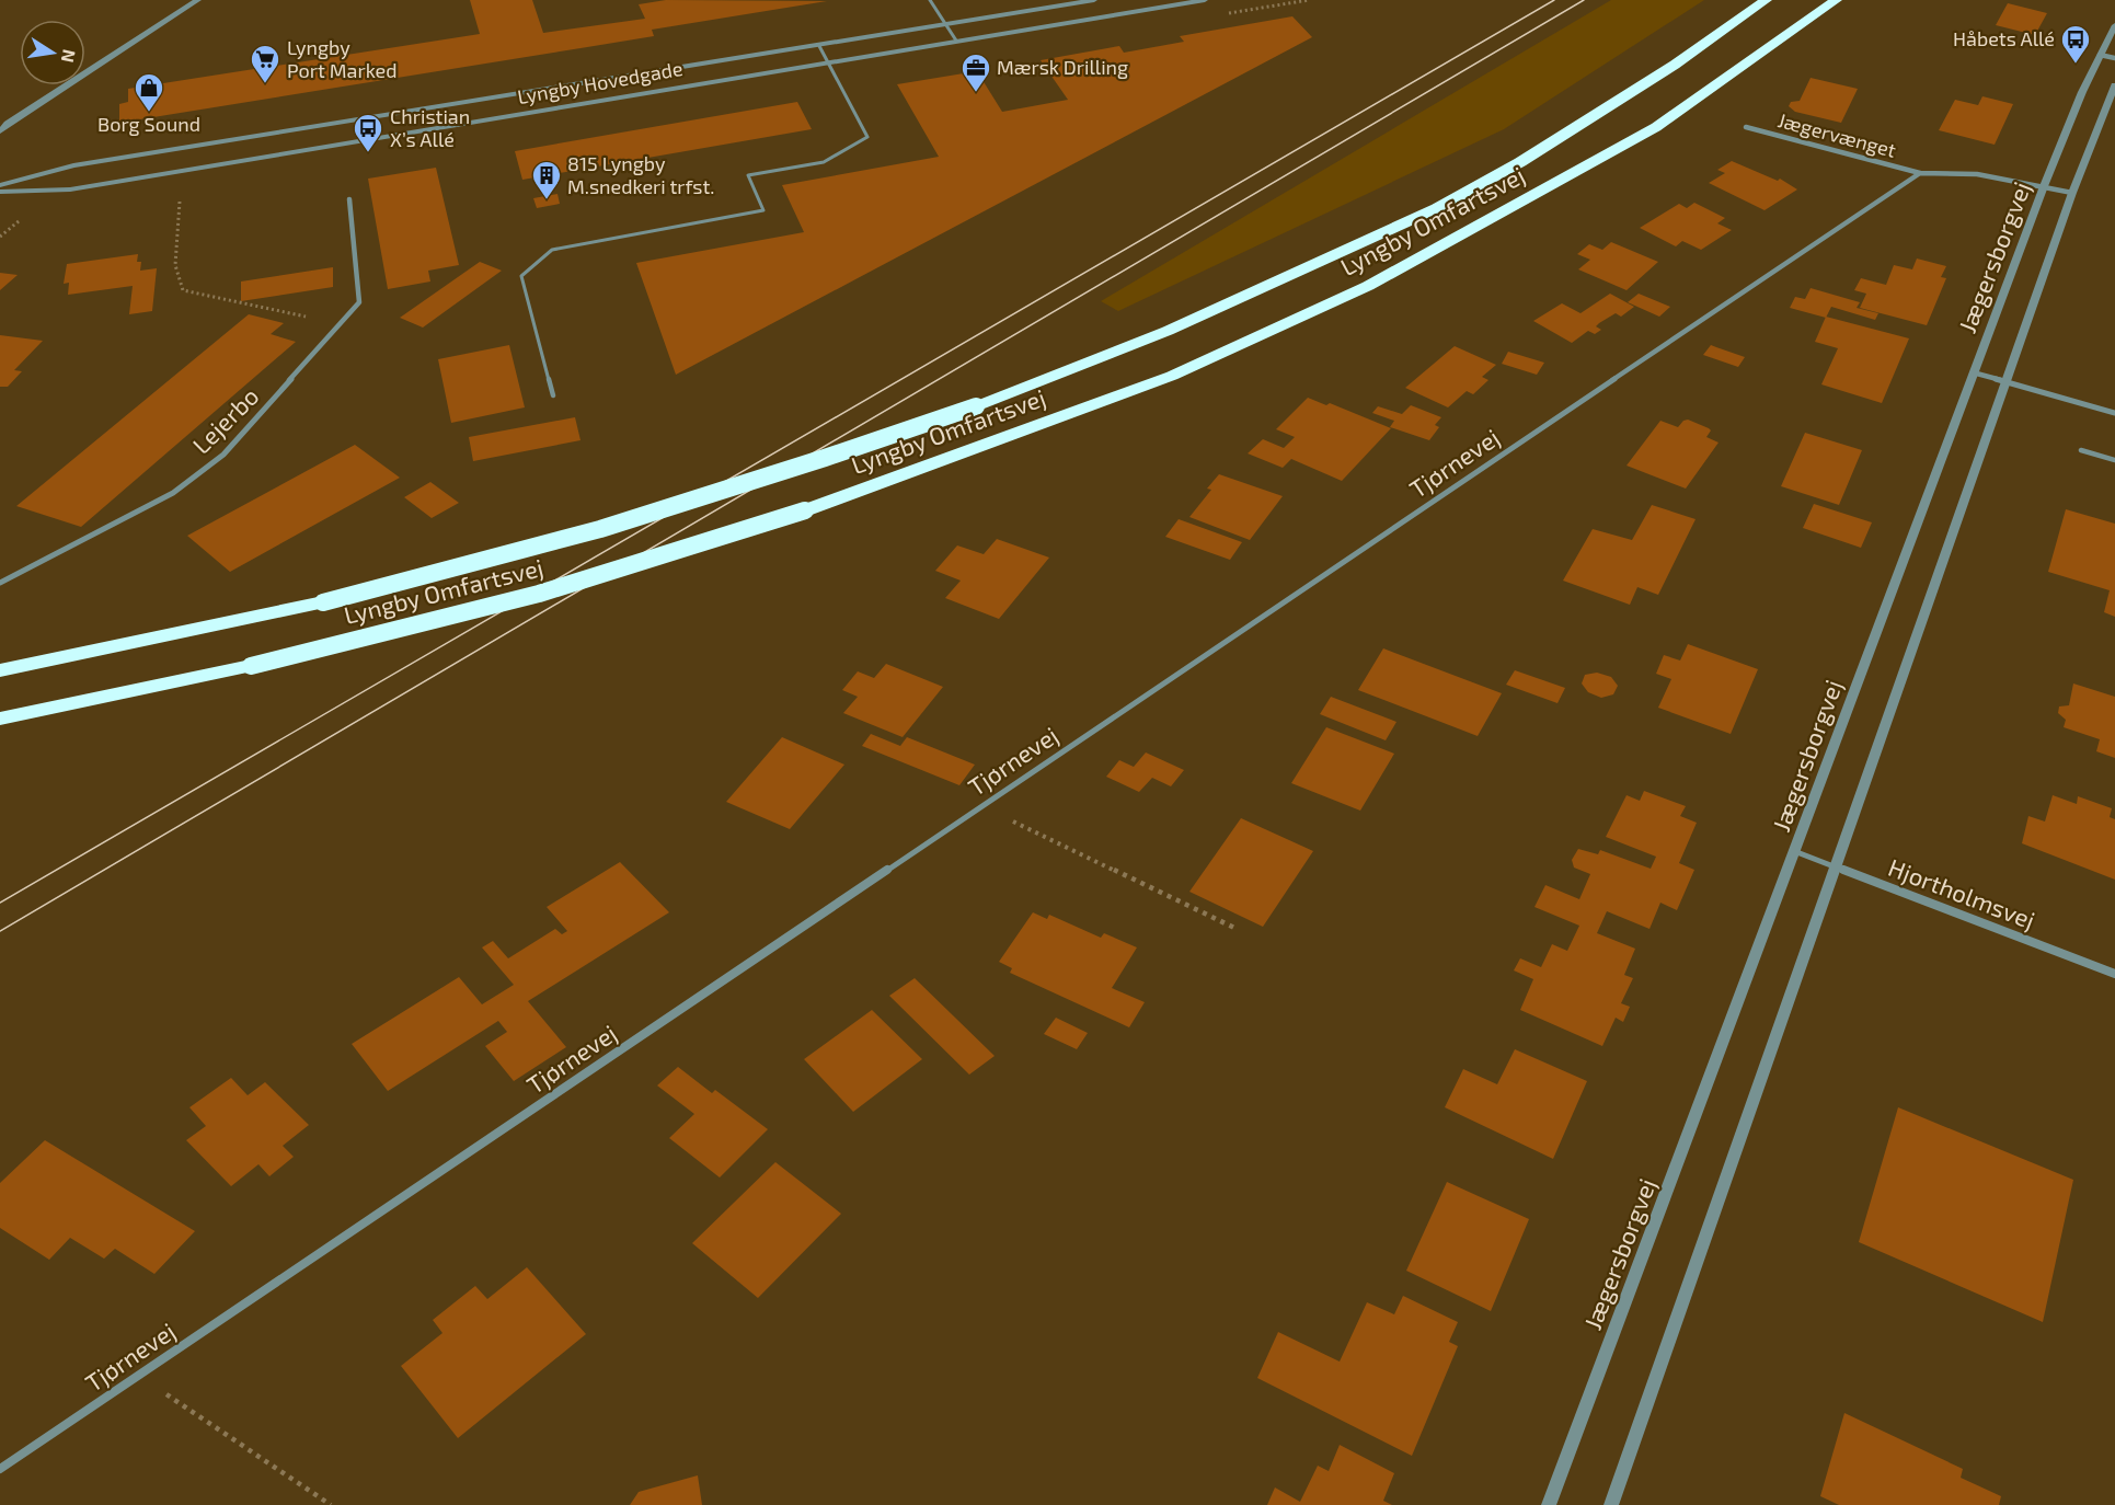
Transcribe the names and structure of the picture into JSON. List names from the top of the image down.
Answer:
{
  "streets": {
    "highway": ["Lyngby Omfartsvej"],
    "street": [
      "Lyngby Hovedgade",
      "Jægervænget",
      "Jægersborgvej",
      "Lejerbo",
      "Tjørnevej",
      "Hjortholmsvej"
    ]
  },
  "crossings": [
    ["Jægervænget", "Tjørnevej"],
    ["Jægersborgvej", "Hjortholmsvej"]
  ],
  "places": {
    "bus stop": ["Håbets Allé", "Christian X’s Allé"],
    "supermarket": ["Lyngby Port Marked"],
    "office": ["Mærsk Drilling"],
    "shop": ["Borg Sound"],
    "building": ["815 Lyngby M.snedkeri trfst."]
  },
  "north": "right"
}
